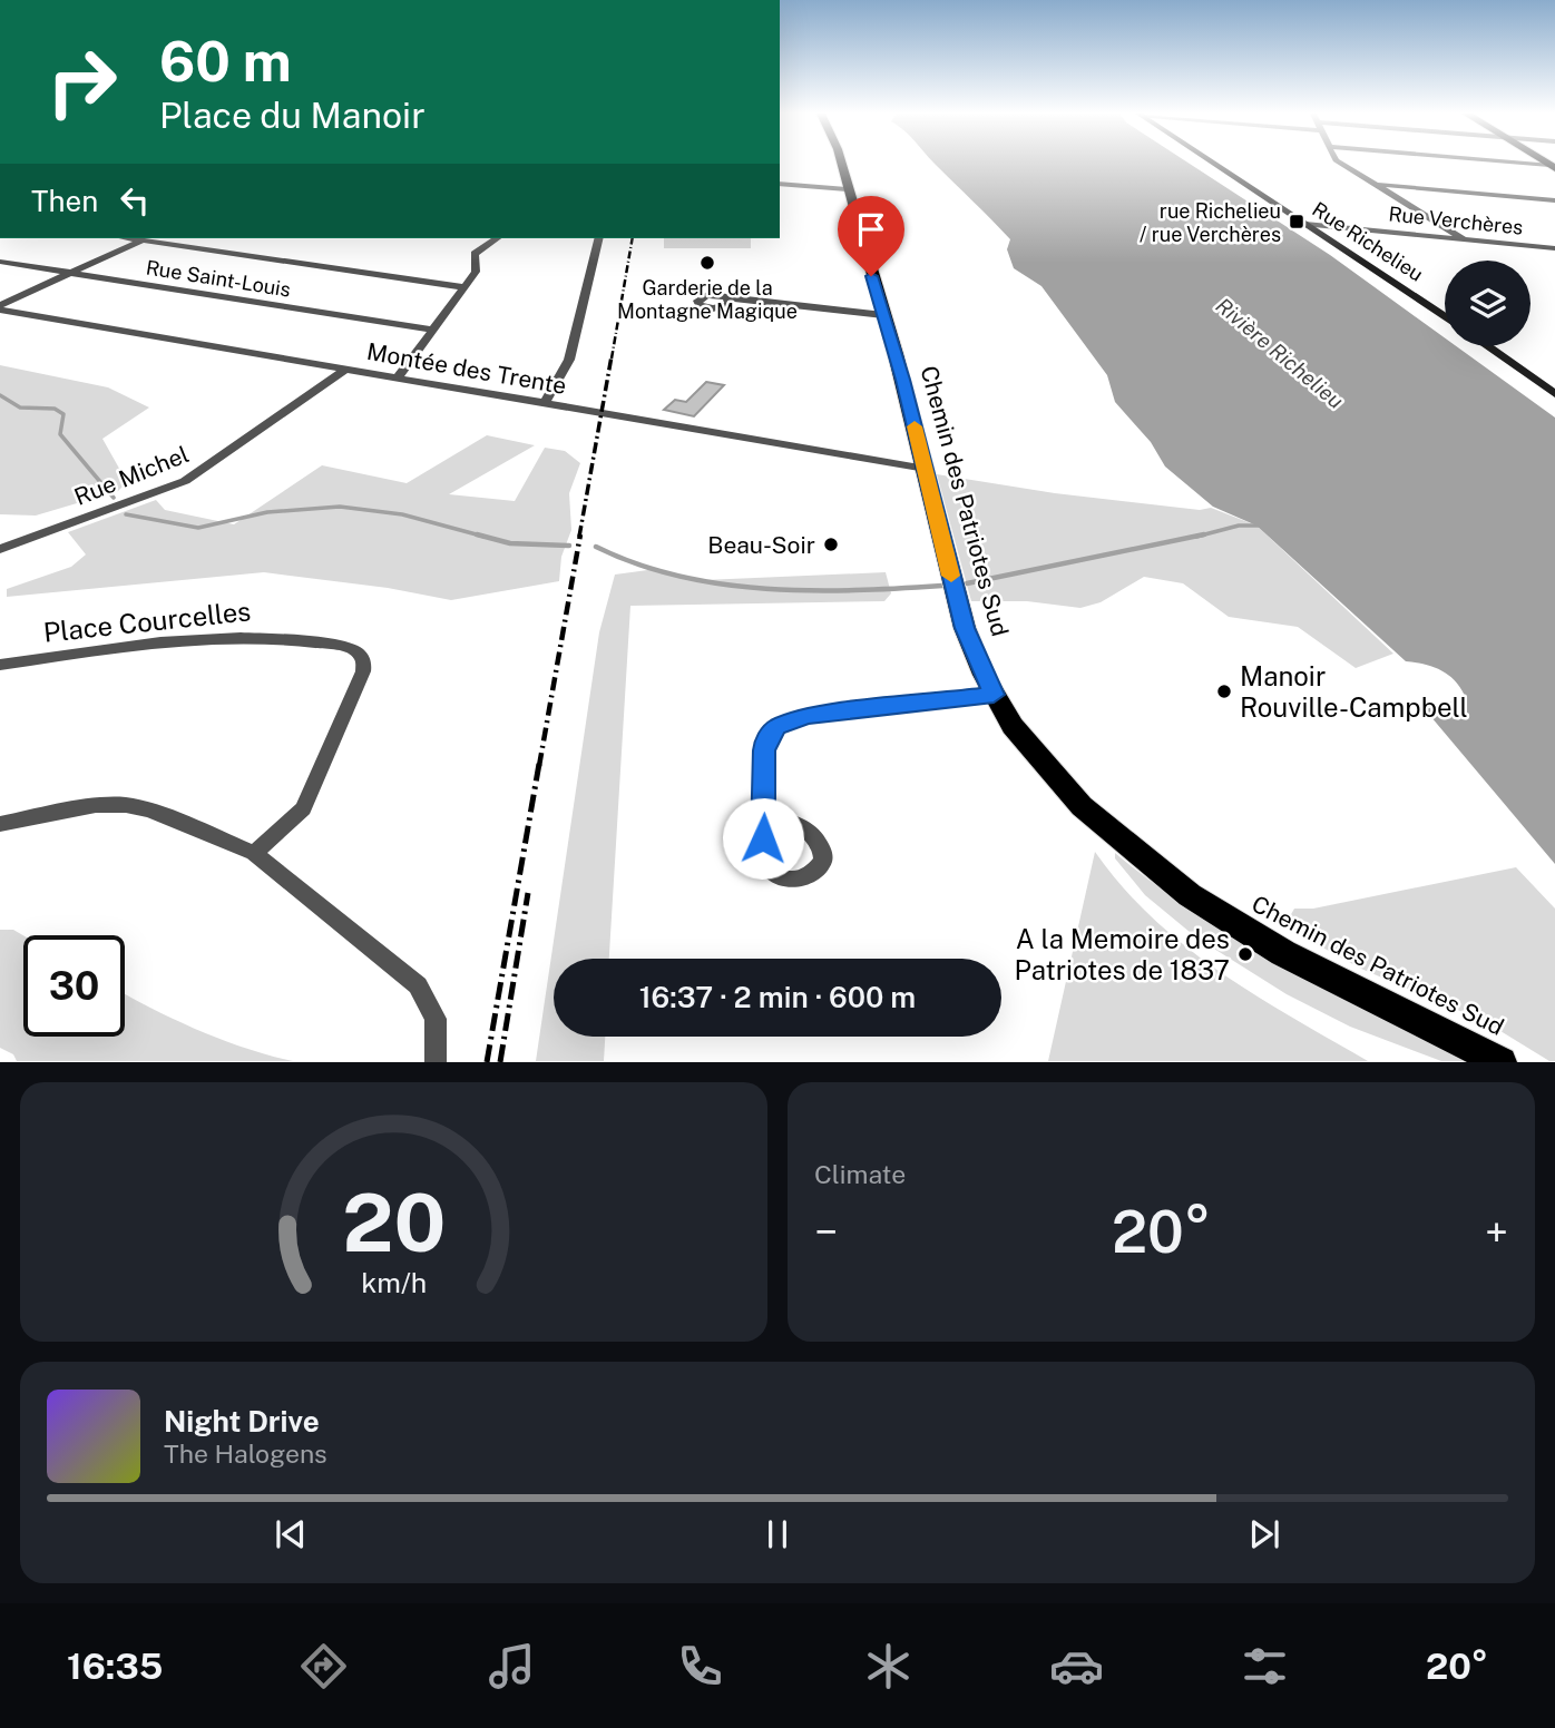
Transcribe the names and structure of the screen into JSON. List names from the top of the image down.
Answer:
{
  "streets": {
    "main road": ["Rue Richelieu", "Chemin des Patriotes Sud"],
    "street": [
      "Rue Verchères",
      "Rue Saint-Louis",
      "Montée des Trente",
      "Rue Michel",
      "Place Courcelles"
    ]
  },
  "crossings": [
    ["Rue Verchères", "Rue Richelieu"],
    ["Montée des Trente", "Rue Michel"],
    ["Montée des Trente", "Chemin des Patriotes Sud"]
  ],
  "water": ["Rivière Richelieu"],
  "places": {
    "transit": ["rue Richelieu / rue Verchères"],
    "other": [
      "Garderie de la Montagne Magique",
      "Beau-Soir",
      "Manoir Rouville-Campbell",
      "A la Memoire des Patriotes de 1837"
    ]
  },
  "page": {
    "turn": ["60 m", "Place du Manoir"],
    "then": "Then",
    "limit": "30",
    "trip": "16:37 · 2 min · 600 m",
    "tile": "Climate",
    "heat": ["−", "20°", "+"],
    "song": ["Night Drive", "The Halogens"],
    "tabs": ["16:35", "20°"],
    "gauge": ["20", "km/h"]
  }
}
